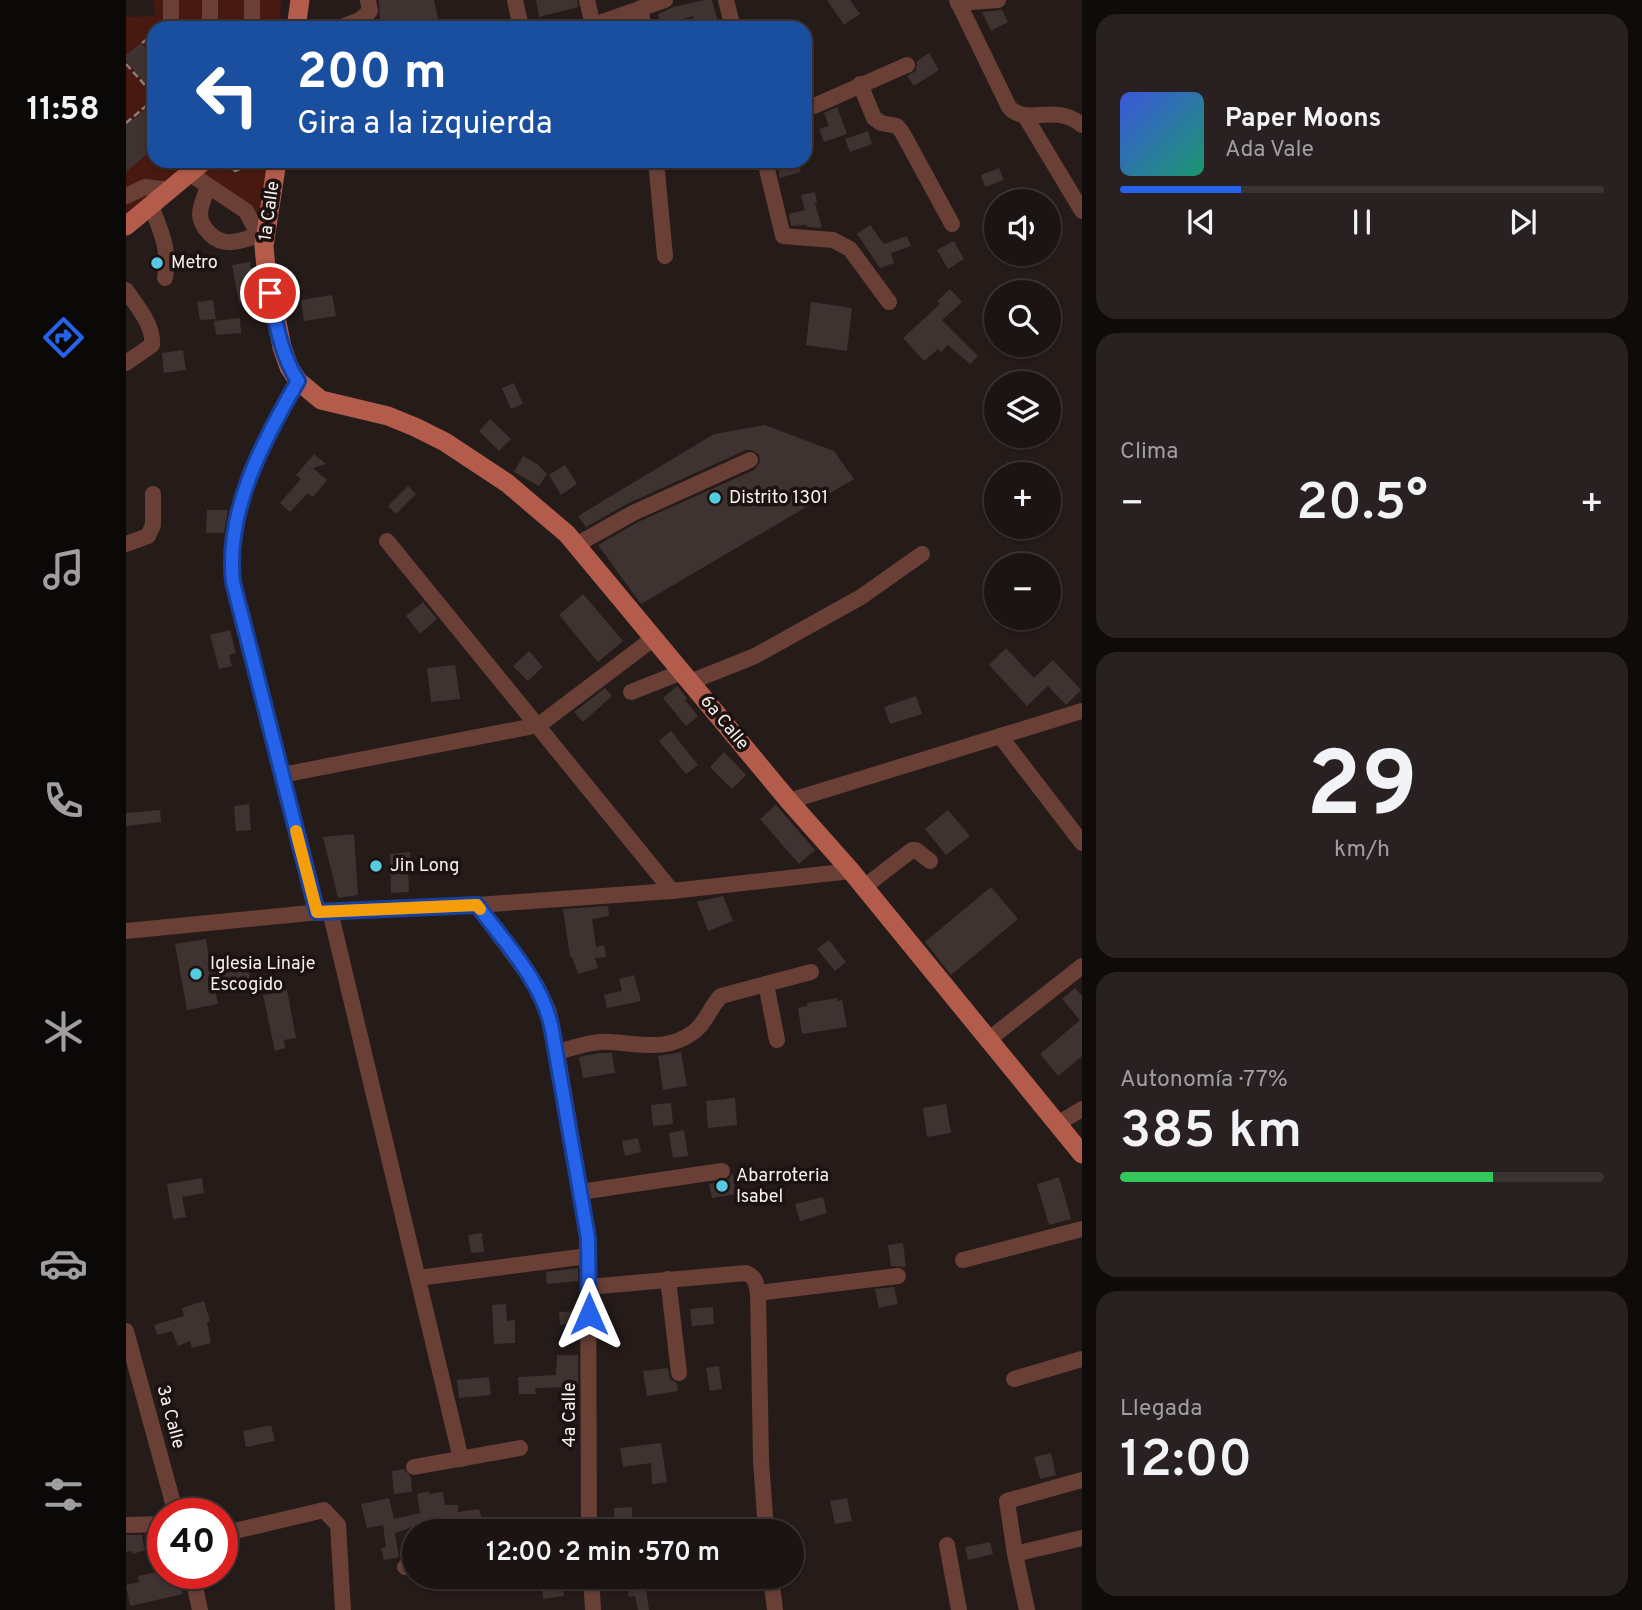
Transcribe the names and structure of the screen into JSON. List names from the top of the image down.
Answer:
{
  "streets": {
    "main road": ["1a Calle", "6a Calle"],
    "street": ["4a Calle", "3a Calle"]
  },
  "crossings": [
    ["1a Calle", "6a Calle"]
  ],
  "places": [
    "Metro",
    "Distrito 1301",
    "Jin Long",
    "Iglesia Linaje Escogido",
    "Abarroteria Isabel"
  ],
  "page": {
    "tabs": "11:58",
    "turn": ["200 m", "Gira a la izquierda"],
    "song": ["Paper Moons", "Ada Vale"],
    "map_buttons": ["+", "−"],
    "tile": [
      "Clima",
      ["29", "km/h"],
      ["Autonomía · 77%", "385 km"],
      ["Llegada", "12:00"]
    ],
    "heat": ["−", "20.5°", "+"],
    "limit": "40",
    "trip": "12:00 · 2 min · 570 m"
  }
}
